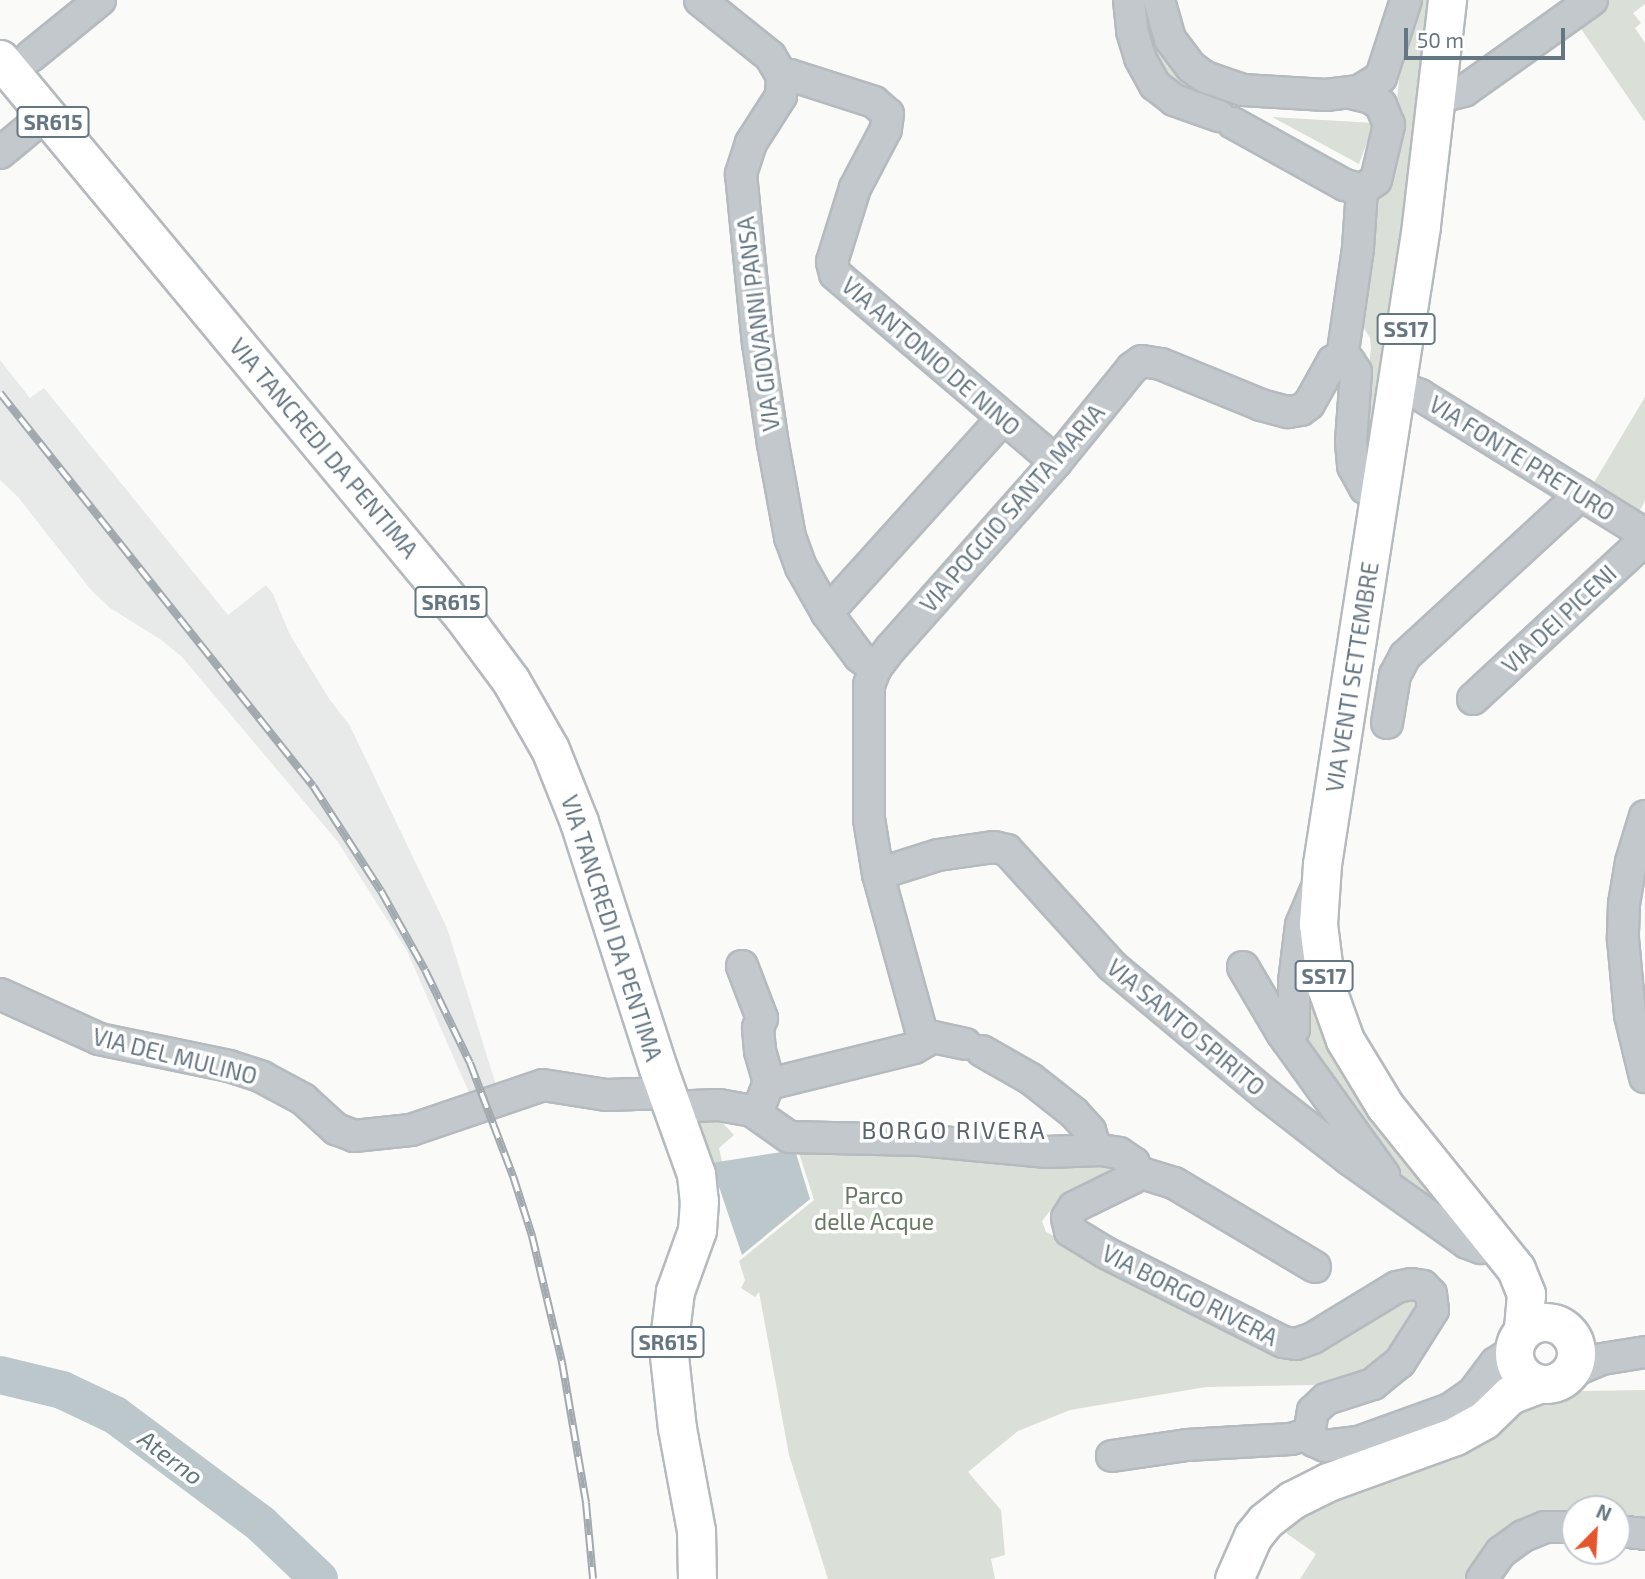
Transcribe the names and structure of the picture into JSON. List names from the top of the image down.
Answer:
{
  "streets": {
    "main road": [
      "SR615",
      "SS17",
      "VIA TANCREDI DA PENTIMA",
      "VIA VENTI SETTEMBRE"
    ],
    "street": [
      "VIA GIOVANNI PANSA",
      "VIA ANTONIO DE NINO",
      "VIA FONTE PRETURO",
      "VIA POGGIO SANTA MARIA",
      "VIA DEI PICENI",
      "VIA SANTO SPIRITO",
      "VIA DEL MULINO",
      "VIA BORGO RIVERA"
    ]
  },
  "crossings": [
    ["SR615", "VIA TANCREDI DA PENTIMA"],
    ["SR615", "VIA DEL MULINO"],
    ["VIA GIOVANNI PANSA", "VIA ANTONIO DE NINO"],
    ["VIA GIOVANNI PANSA", "VIA POGGIO SANTA MARIA"],
    ["VIA ANTONIO DE NINO", "VIA POGGIO SANTA MARIA"],
    ["VIA TANCREDI DA PENTIMA", "VIA DEL MULINO"],
    ["VIA FONTE PRETURO", "VIA VENTI SETTEMBRE"],
    ["VIA POGGIO SANTA MARIA", "VIA SANTO SPIRITO"],
    ["VIA VENTI SETTEMBRE", "VIA SANTO SPIRITO"]
  ],
  "districts": ["BORGO RIVERA"],
  "water": ["Aterno"],
  "parks": ["Parco delle Acque"],
  "scale_bar": "50 m",
  "north": "top right"
}
